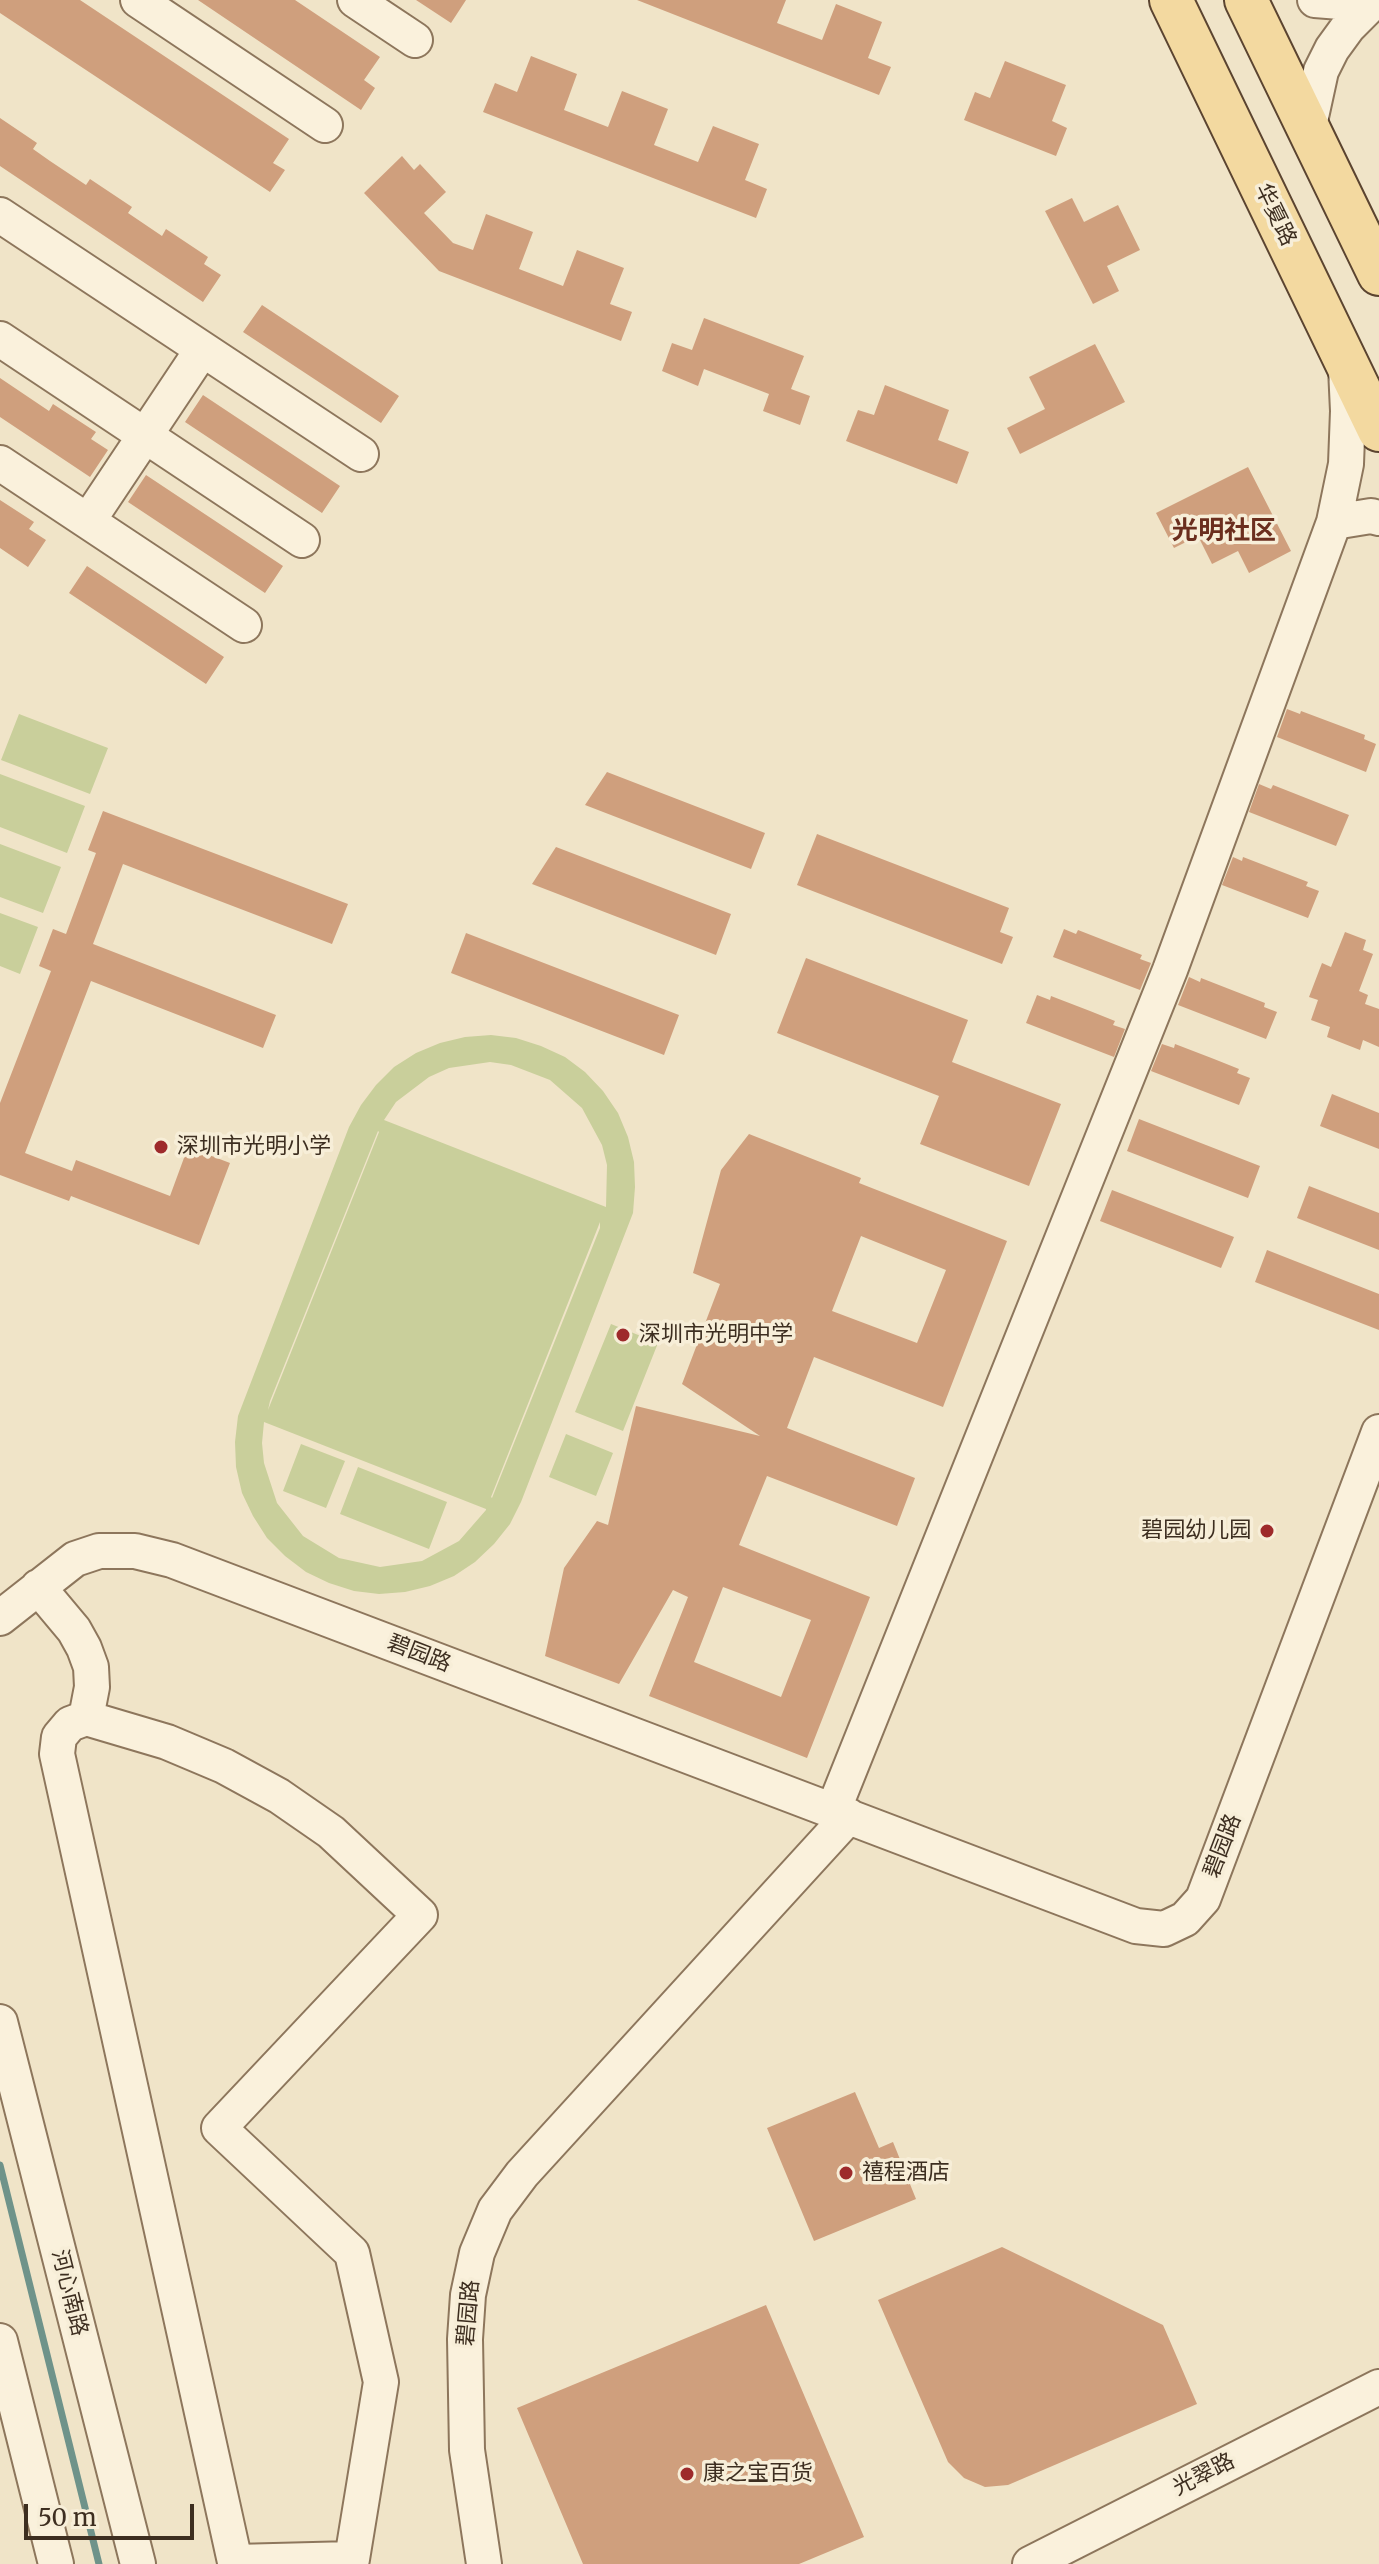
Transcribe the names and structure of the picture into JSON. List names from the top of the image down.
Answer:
{
  "streets": {
    "main road": ["华夏路"],
    "street": ["碧园路", "河心南路", "光翠路"]
  },
  "districts": ["光明社区"],
  "places": [
    "深圳市光明小学",
    "深圳市光明中学",
    "碧园幼儿园",
    "禧程酒店",
    "康之宝百货"
  ],
  "scale_bar": "50 m"
}
